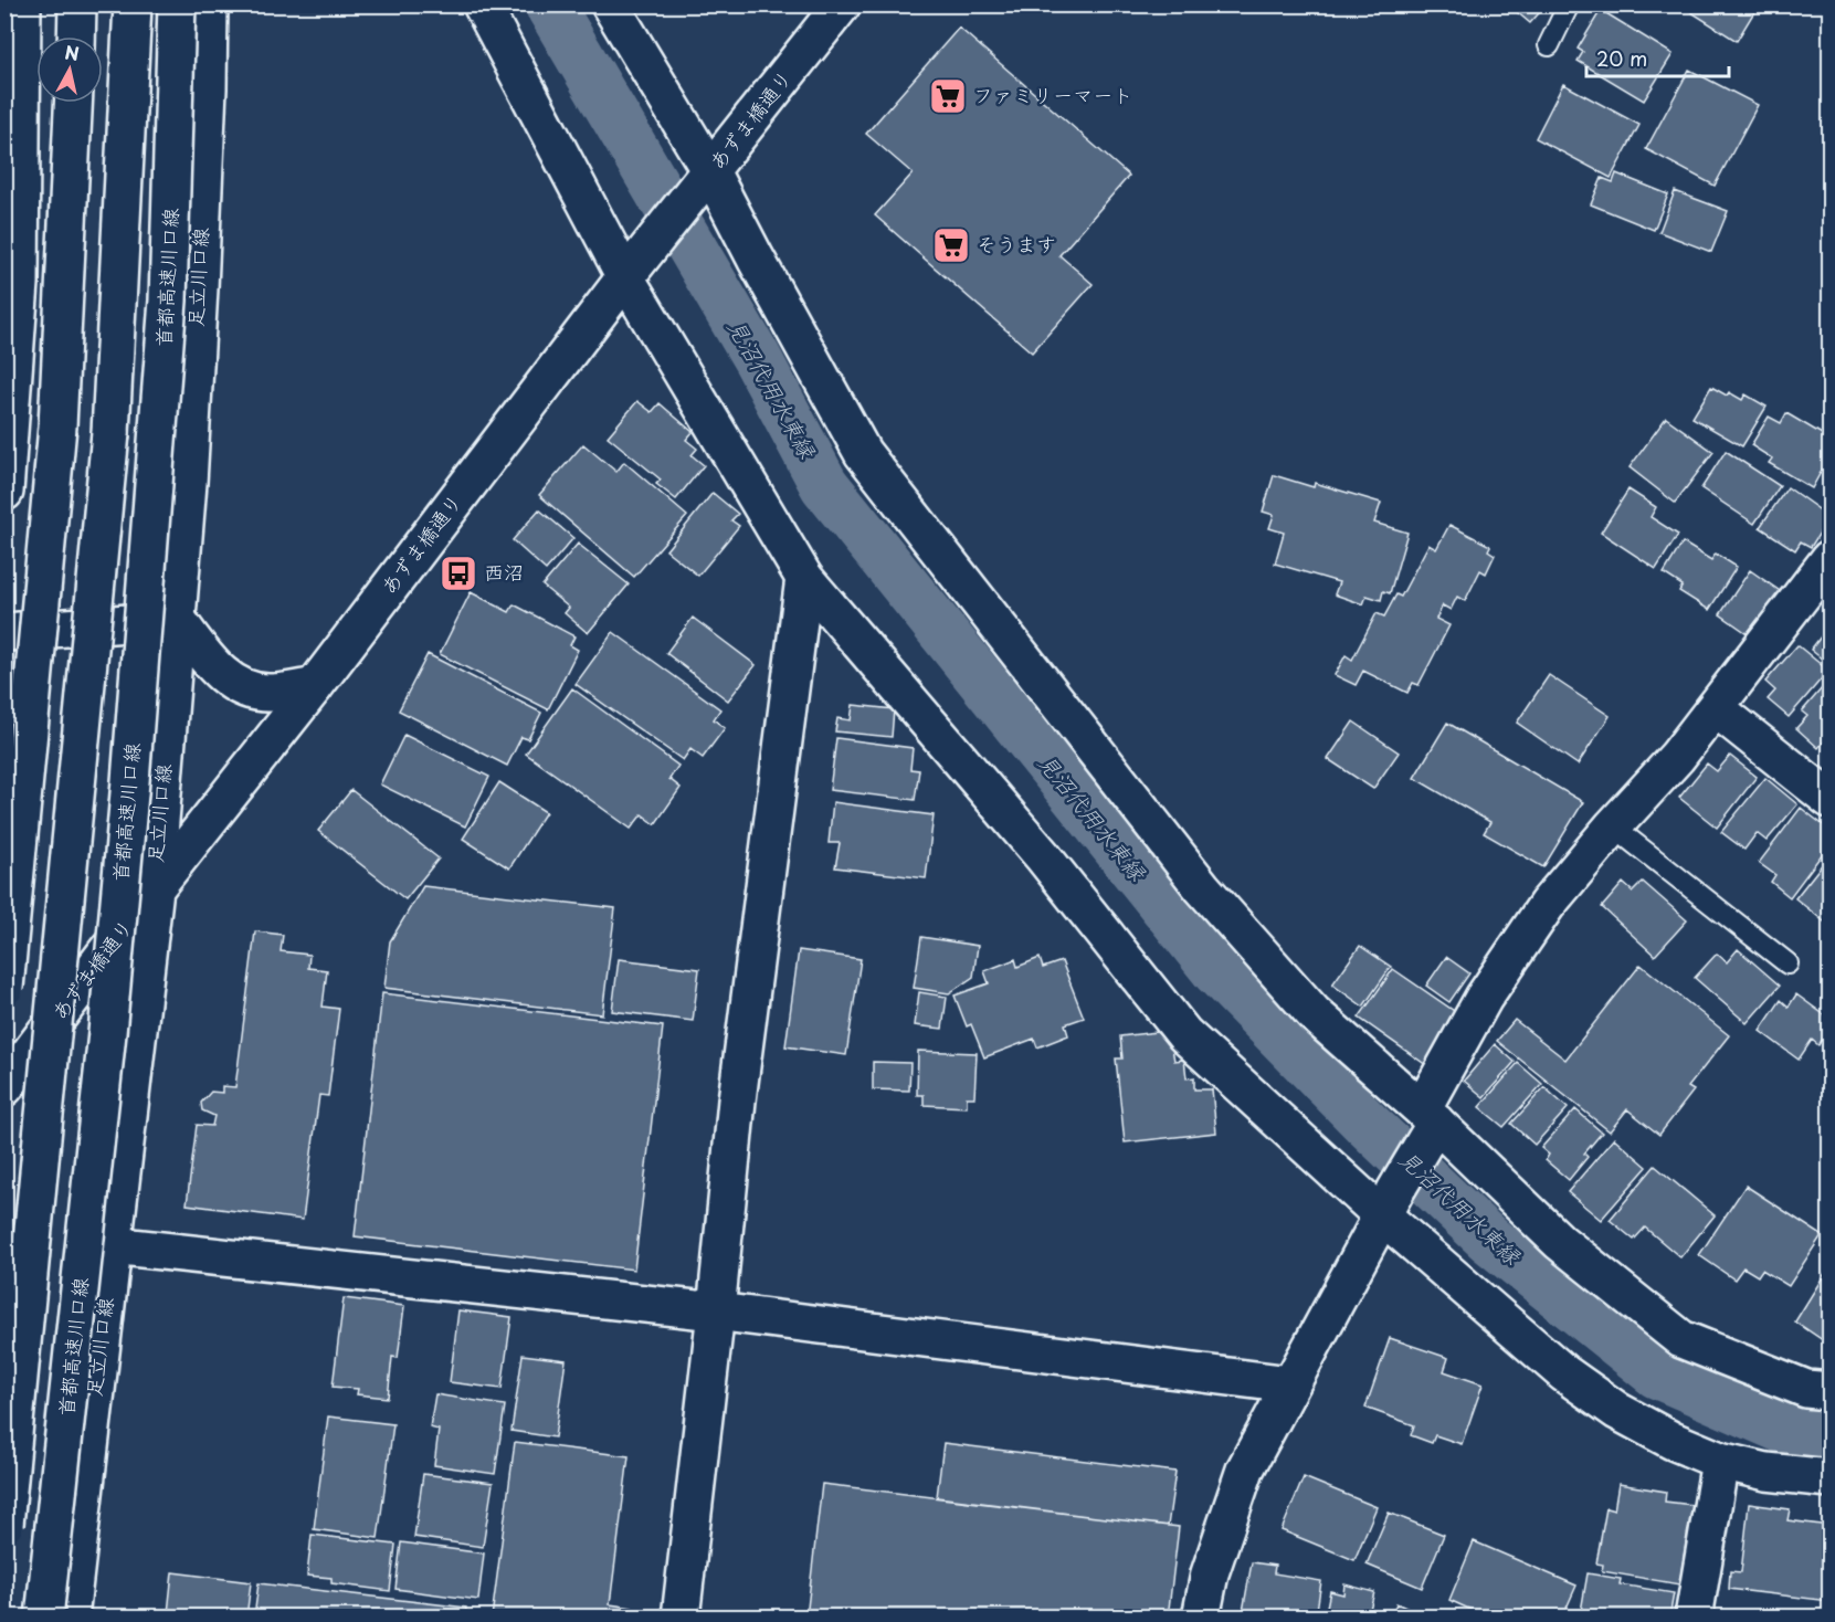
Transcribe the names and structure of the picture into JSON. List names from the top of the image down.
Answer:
{
  "streets": {
    "main road": ["あずま橋通り", "首都高速川口線", "足立川口線"]
  },
  "crossings": [
    ["あずま橋通り", "足立川口線"]
  ],
  "water": ["見沼代用水東縁"],
  "places": {
    "supermarket": ["ファミリーマート", "そうます"],
    "bus stop": ["西沼"]
  },
  "scale_bar": "20 m",
  "north": "top"
}
